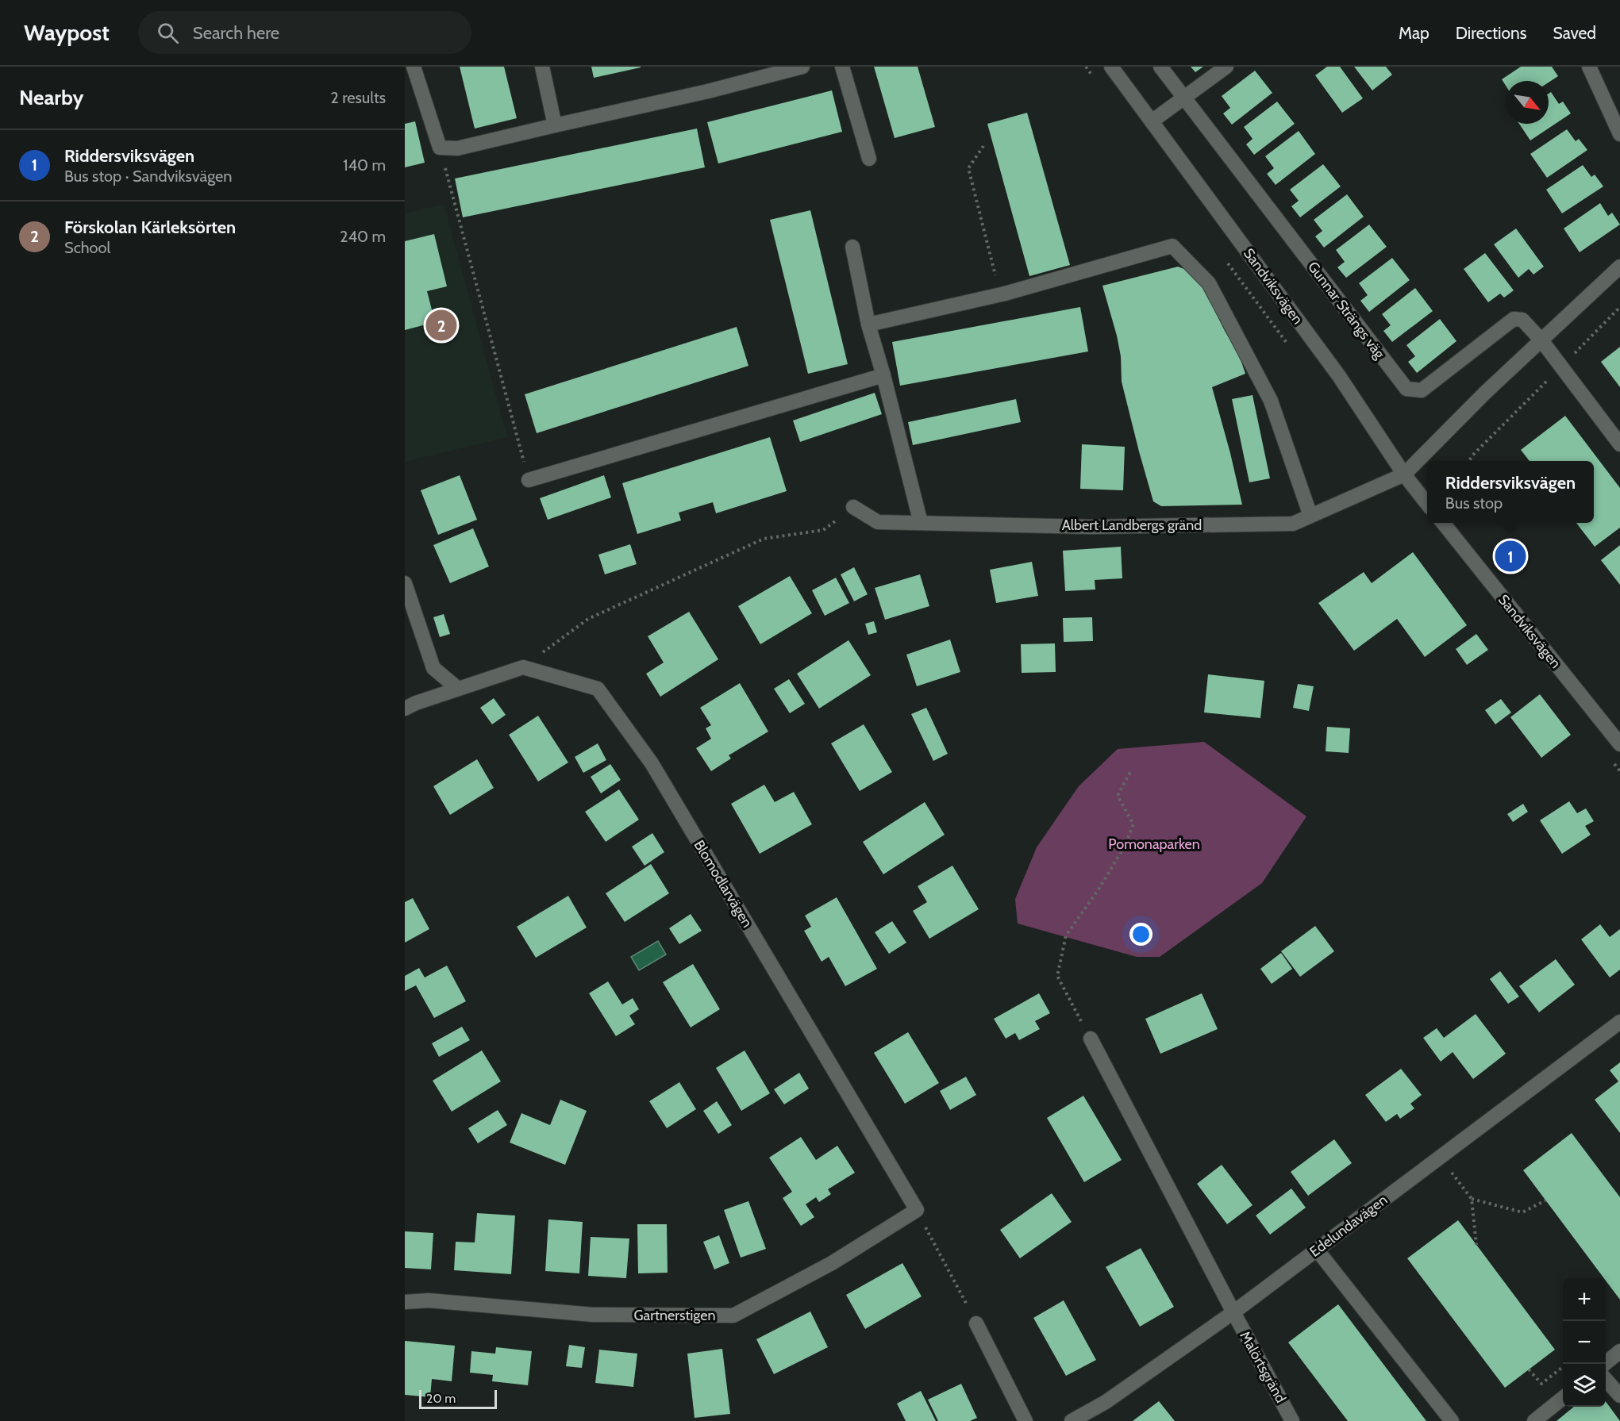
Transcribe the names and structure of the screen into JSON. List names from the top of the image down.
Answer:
{
  "streets": {
    "street": [
      "Sandviksvägen",
      "Gunnar Strängs väg",
      "Albert Landbergs gränd",
      "Blomodlarvägen",
      "Edelundavägen",
      "Gartnerstigen",
      "Malörtsgränd"
    ]
  },
  "crossings": [
    ["Sandviksvägen", "Albert Landbergs gränd"],
    ["Blomodlarvägen", "Gartnerstigen"],
    ["Edelundavägen", "Malörtsgränd"]
  ],
  "parks": ["Pomonaparken"],
  "scale_bar": "20 m",
  "north": "bottom right",
  "page": {
    "header": "Waypost",
    "search": "Search here",
    "nav": ["Map", "Directions", "Saved"],
    "heading": ["Nearby", "2 results"],
    "list": [
      {
        "mark": "1",
        "name": "Riddersviksvägen",
        "note": "Bus stop · Sandviksvägen",
        "value": "140 m"
      },
      {
        "mark": "2",
        "name": "Förskolan Kärleksörten",
        "note": "School",
        "value": "240 m"
      }
    ],
    "pins": ["2", "1"],
    "popup": ["Riddersviksvägen", "Bus stop"],
    "map_buttons": ["+", "−"],
    "scale": "20 m"
  }
}
